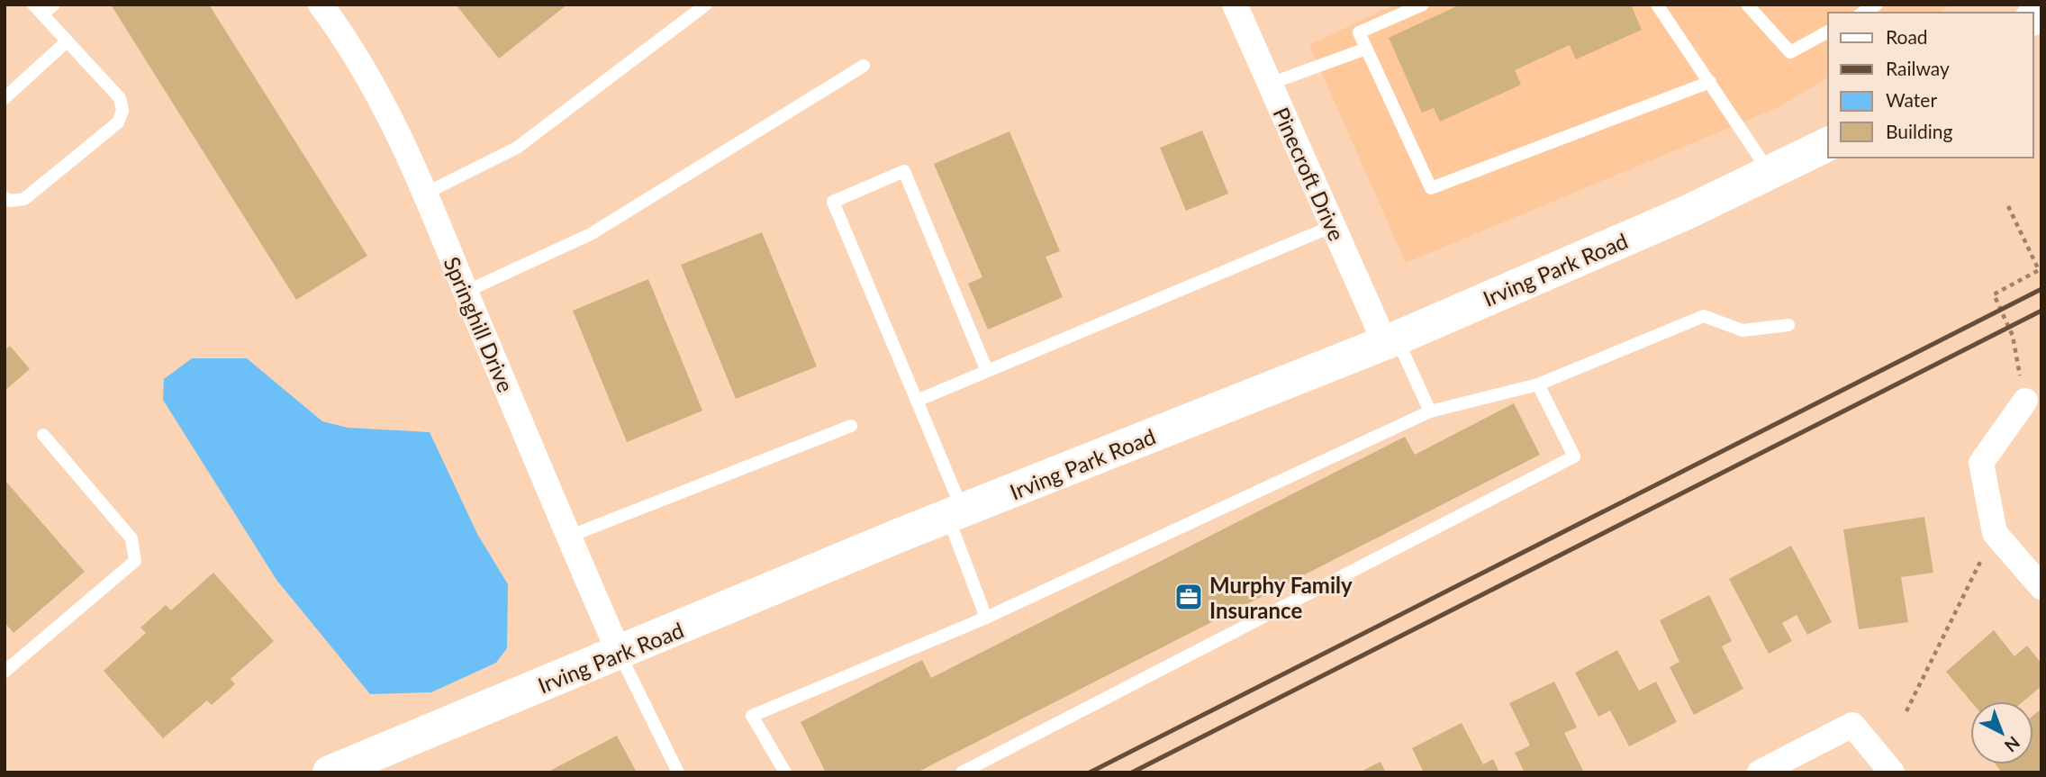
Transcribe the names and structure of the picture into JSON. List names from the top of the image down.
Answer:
{
  "streets": {
    "main road": ["Irving Park Road"],
    "street": ["Pinecroft Drive", "Springhill Drive"]
  },
  "crossings": [
    ["Pinecroft Drive", "Irving Park Road"],
    ["Irving Park Road", "Springhill Drive"]
  ],
  "places": {
    "office": ["Murphy Family Insurance"]
  },
  "legend": [
    "Road",
    "Railway",
    "Water",
    "Building"
  ],
  "north": "bottom right"
}
